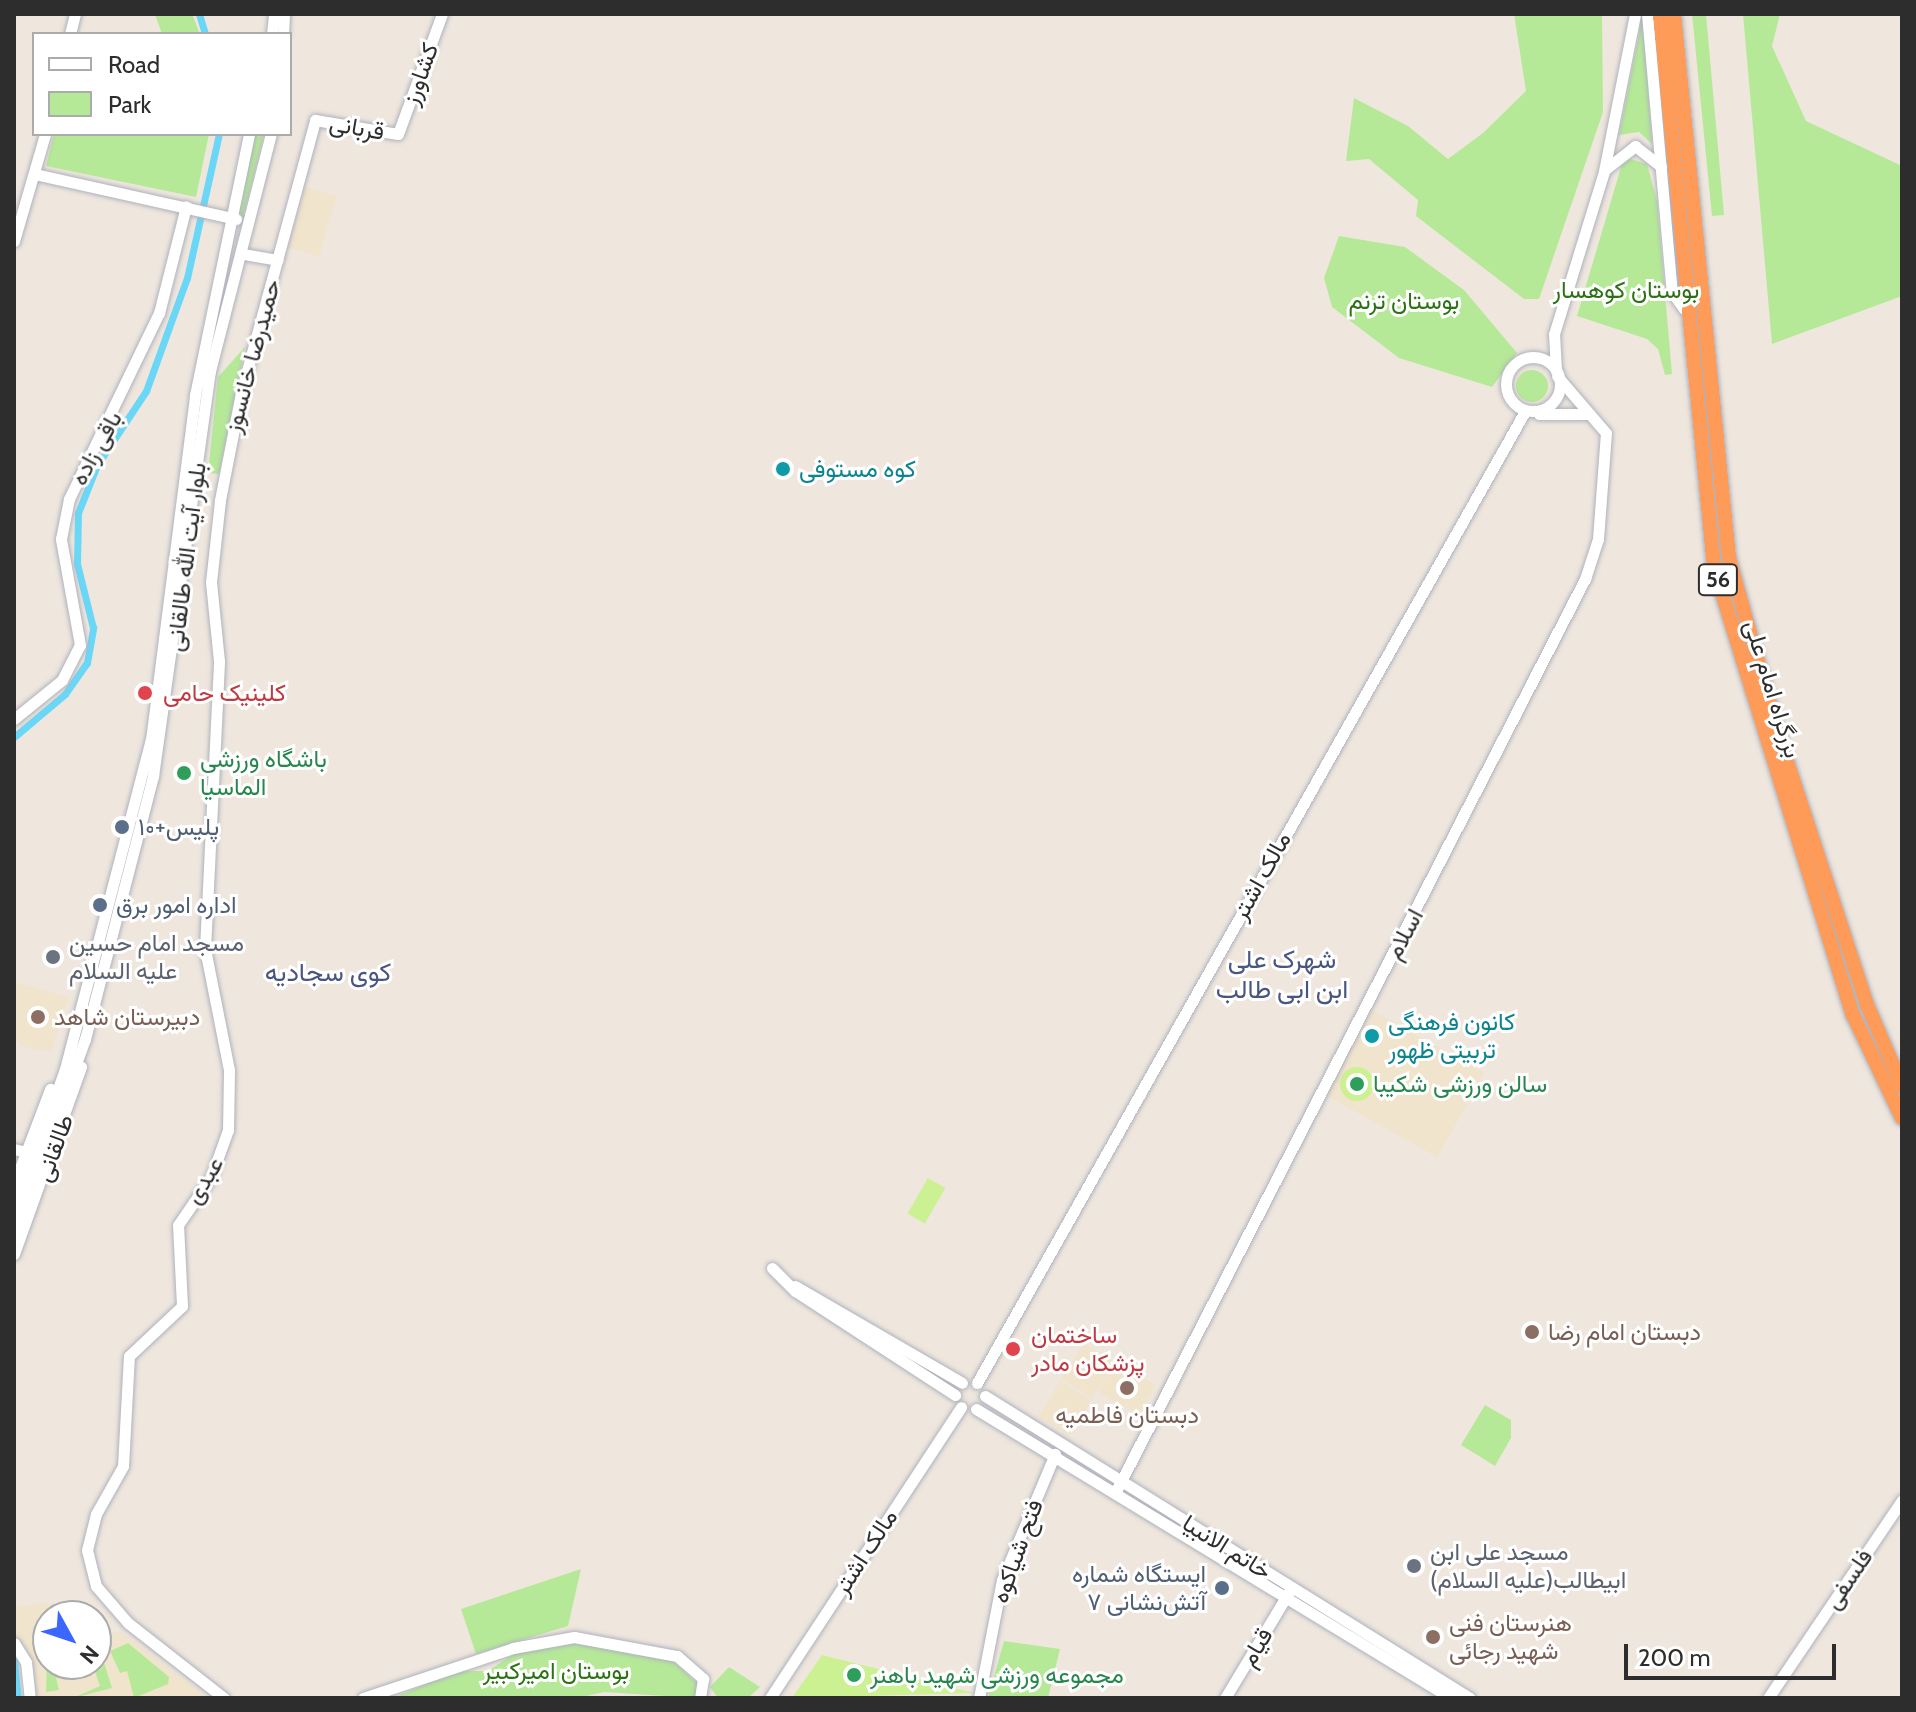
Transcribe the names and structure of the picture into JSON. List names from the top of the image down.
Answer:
{
  "streets": {
    "highway": ["56", "بزرگراه امام علی"],
    "street": [
      "کشاورز",
      "قربانی",
      "حمیدرضا خانسوز",
      "باقی زاده",
      "بلوار آیت الله طالقانی",
      "مالک اشتر",
      "اسلام",
      "طالقانی",
      "عبدی",
      "خاتم الانبیا",
      "فتح شیاکوه",
      "فلسفی",
      "قیام"
    ]
  },
  "crossings": [
    ["کشاورز", "قربانی"],
    ["قربانی", "حمیدرضا خانسوز"],
    ["حمیدرضا خانسوز", "عبدی"],
    ["بلوار آیت الله طالقانی", "طالقانی"],
    ["مالک اشتر", "اسلام"],
    ["مالک اشتر", "خاتم الانبیا"],
    ["اسلام", "خاتم الانبیا"],
    ["خاتم الانبیا", "فتح شیاکوه"],
    ["خاتم الانبیا", "قیام"]
  ],
  "districts": ["شهرک علی ابن ابی طالب", "کوی سجادیه"],
  "parks": ["بوستان کوهسار", "بوستان ترنم", "بوستان امیرکبیر"],
  "places": [
    "کوه مستوفی",
    "کلینیک حامی",
    "باشگاه ورزشی الماسیا",
    "پلیس+۱۰",
    "اداره امور برق",
    "مسجد امام حسین علیه السلام",
    "دبیرستان شاهد",
    "کانون فرهنگی تربیتی ظهور",
    "سالن ورزشی شکیبا",
    "دبستان امام رضا",
    "ساختمان پزشکان مادر",
    "دبستان فاطمیه",
    "مسجد علی ابن ابیطالب(علیه السلام)",
    "ایستگاه شماره ۷ آتش‌نشانی",
    "هنرستان فنی شهید رجائی",
    "مجموعه ورزشی شهید باهنر"
  ],
  "legend": ["Road", "Park"],
  "scale_bar": "200 m",
  "north": "bottom right"
}
